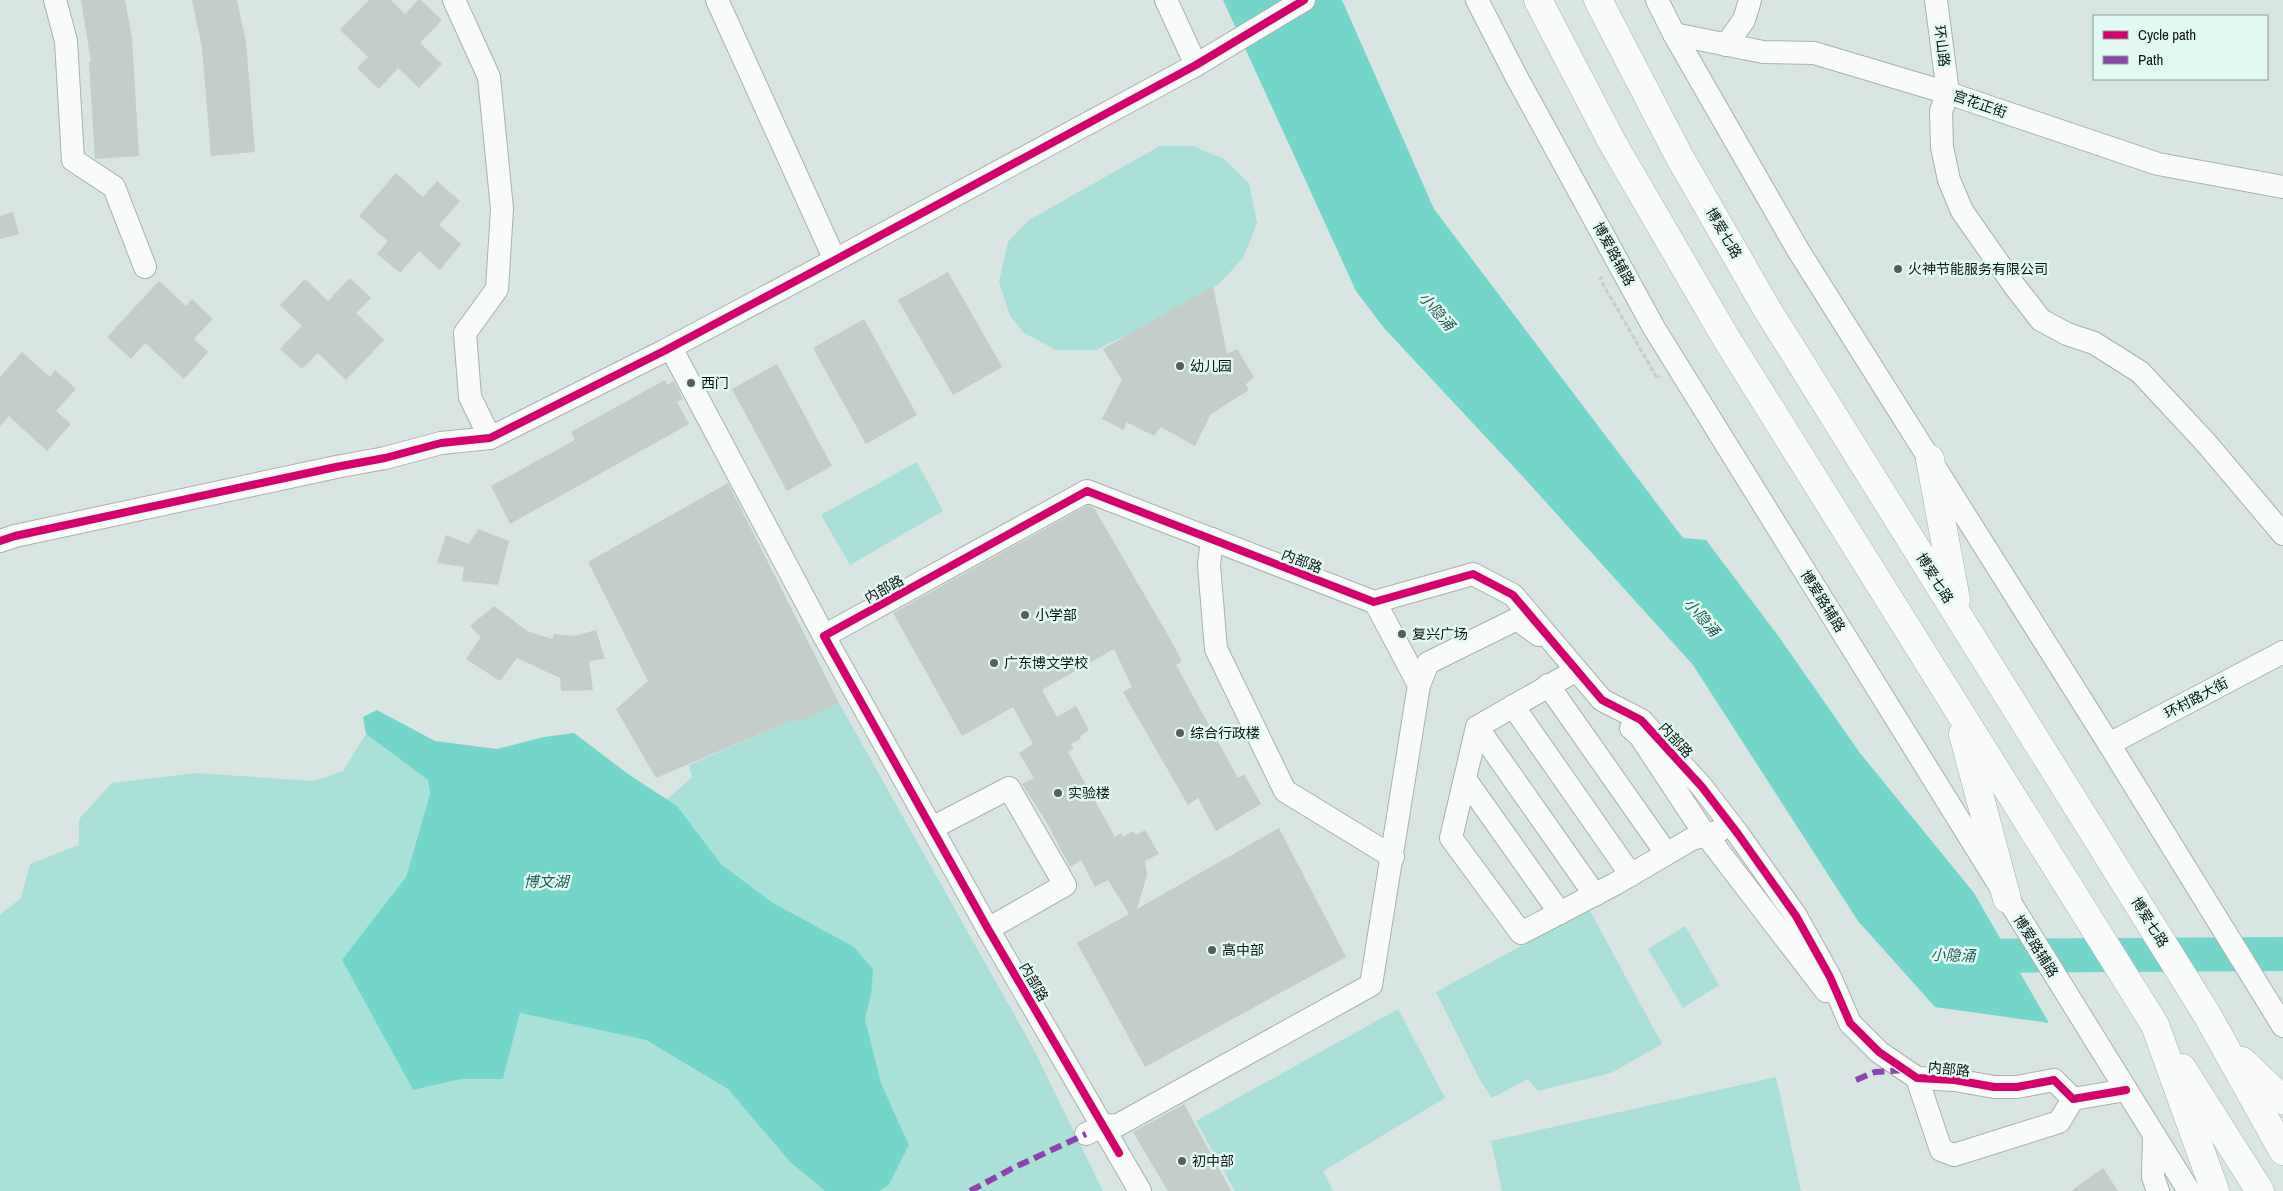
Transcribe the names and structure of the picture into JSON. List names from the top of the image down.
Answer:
{
  "streets": {
    "highway": ["博爱七路"],
    "street": [
      "环山路",
      "宫花正街",
      "博爱路辅路",
      "内部路",
      "环村路大街"
    ]
  },
  "crossings": [
    ["环山路", "宫花正街"]
  ],
  "water": ["小隐涌", "博文湖"],
  "places": [
    "火神节能服务有限公司",
    "幼儿园",
    "西门",
    "小学部",
    "复兴广场",
    "广东博文学校",
    "综合行政楼",
    "实验楼",
    "高中部",
    "初中部"
  ],
  "legend": ["Cycle path", "Path"]
}
